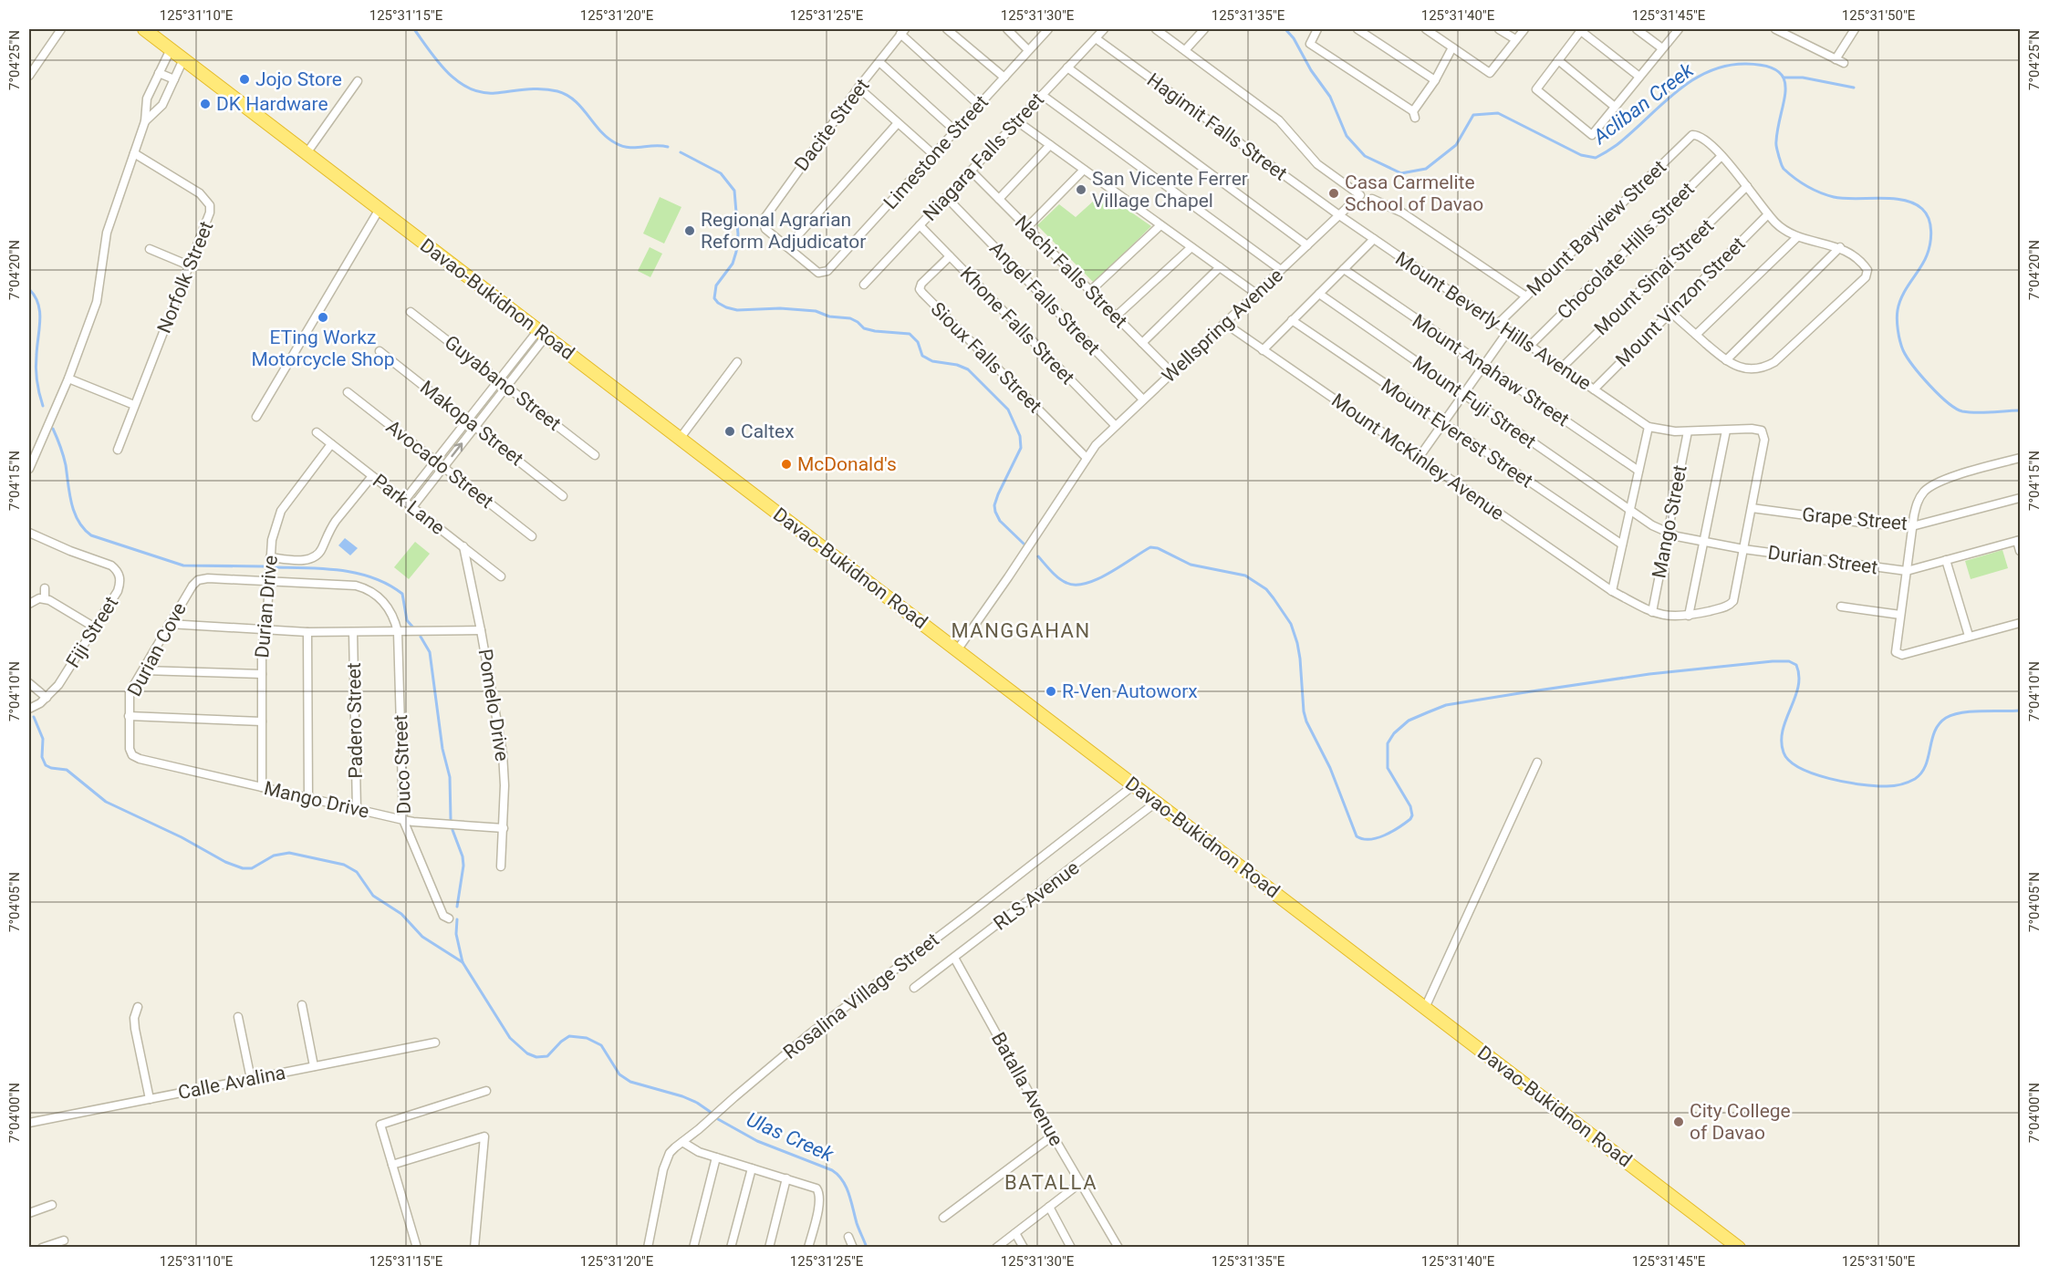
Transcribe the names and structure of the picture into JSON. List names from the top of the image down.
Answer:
{
  "streets": {
    "highway": ["Davao-Bukidnon Road"],
    "street": [
      "Dacite Street",
      "Hagimit Falls Street",
      "Limestone Street",
      "Niagara Falls Street",
      "Mount Bayview Street",
      "Chocolate Hills Street",
      "Nachi Falls Street",
      "Norfolk Street",
      "Mount Sinai Street",
      "Angel Falls Street",
      "Mount Vinzon Street",
      "Mount Beverly Hills Avenue",
      "Khone Falls Street",
      "Wellspring Avenue",
      "Sioux Falls Street",
      "Mount Anahaw Street",
      "Guyabano Street",
      "Mount Fuji Street",
      "Makopa Street",
      "Mount Everest Street",
      "Mount McKinley Avenue",
      "Avocado Street",
      "Park Lane",
      "Grape Street",
      "Mango Street",
      "Durian Street",
      "Durian Drive",
      "Fiji Street",
      "Durian Cove",
      "Pomelo Drive",
      "Padero Street",
      "Duco Street",
      "Mango Drive",
      "RLS Avenue",
      "Rosalina Village Street",
      "Calle Avalina",
      "Batalla Avenue"
    ]
  },
  "crossings": [
    ["Dacite Street", "Limestone Street"],
    ["Hagimit Falls Street", "Niagara Falls Street"],
    ["Hagimit Falls Street", "Mount Beverly Hills Avenue"],
    ["Hagimit Falls Street", "Wellspring Avenue"],
    ["Niagara Falls Street", "Nachi Falls Street"],
    ["Niagara Falls Street", "Angel Falls Street"],
    ["Niagara Falls Street", "Khone Falls Street"],
    ["Mount Bayview Street", "Chocolate Hills Street"],
    ["Mount Bayview Street", "Mount Beverly Hills Avenue"],
    ["Chocolate Hills Street", "Mount Beverly Hills Avenue"],
    ["Nachi Falls Street", "Wellspring Avenue"],
    ["Mount Sinai Street", "Mount Beverly Hills Avenue"],
    ["Angel Falls Street", "Wellspring Avenue"],
    ["Davao-Bukidnon Road", "Wellspring Avenue"],
    ["Davao-Bukidnon Road", "RLS Avenue"],
    ["Davao-Bukidnon Road", "Rosalina Village Street"],
    ["Mount Vinzon Street", "Mount Beverly Hills Avenue"],
    ["Mount Beverly Hills Avenue", "Wellspring Avenue"],
    ["Khone Falls Street", "Wellspring Avenue"],
    ["Khone Falls Street", "Sioux Falls Street"],
    ["Wellspring Avenue", "Sioux Falls Street"],
    ["Wellspring Avenue", "Mount McKinley Avenue"],
    ["Mount Fuji Street", "Durian Street"],
    ["Mount McKinley Avenue", "Mango Street"],
    ["Mount McKinley Avenue", "Durian Street"],
    ["Park Lane", "Durian Drive"],
    ["Park Lane", "Pomelo Drive"],
    ["Mango Street", "Durian Street"],
    ["Durian Drive", "Durian Cove"],
    ["Durian Drive", "Mango Drive"],
    ["Durian Cove", "Mango Drive"],
    ["Pomelo Drive", "Mango Drive"],
    ["Padero Street", "Mango Drive"],
    ["Duco Street", "Mango Drive"],
    ["RLS Avenue", "Batalla Avenue"]
  ],
  "districts": ["MANGGAHAN", "BATALLA"],
  "water": ["Acliban Creek", "Ulas Creek"],
  "places": [
    "Jojo Store",
    "DK Hardware",
    "San Vicente Ferrer Village Chapel",
    "Casa Carmelite School of Davao",
    "Regional Agrarian Reform Adjudicator",
    "ETing Workz Motorcycle Shop",
    "Caltex",
    "McDonald's",
    "R-Ven Autoworx",
    "City College of Davao"
  ],
  "coordinates": [
    "125°31'10\"E",
    "125°31'15\"E",
    "125°31'20\"E",
    "125°31'25\"E",
    "125°31'30\"E",
    "125°31'35\"E",
    "125°31'40\"E",
    "125°31'45\"E",
    "125°31'50\"E",
    "7°04'25\"N",
    "7°04'20\"N",
    "7°04'15\"N",
    "7°04'10\"N",
    "7°04'05\"N",
    "7°04'00\"N"
  ]
}
